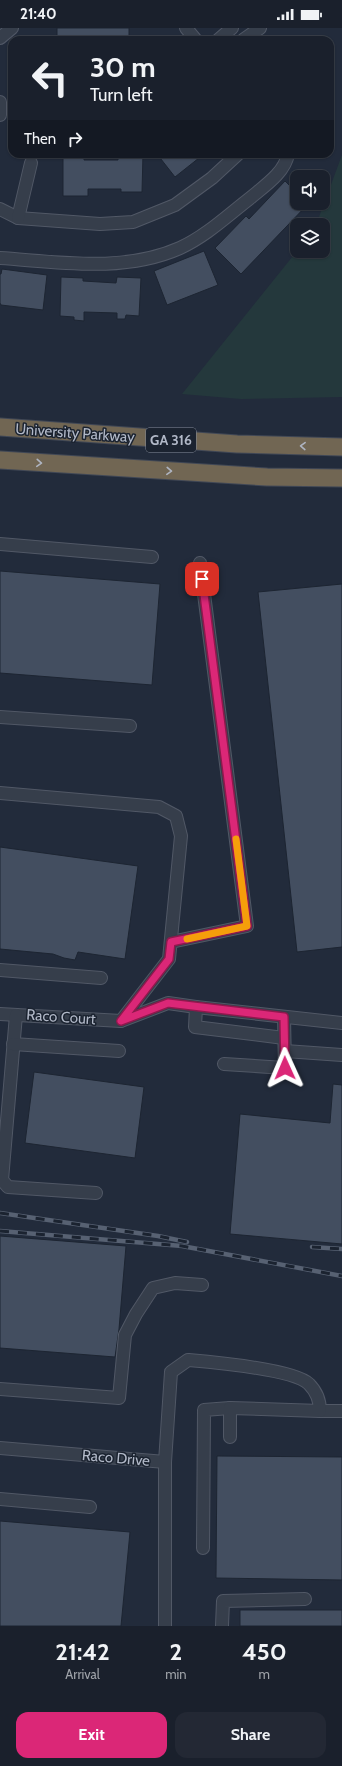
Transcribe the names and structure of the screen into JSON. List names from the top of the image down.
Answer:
{
  "streets": {
    "highway": ["University Parkway", "GA 316"],
    "street": ["Raco Court", "Raco Drive"]
  },
  "page": {
    "status": "21:40",
    "turn": ["30 m", "Turn left"],
    "then": "Then",
    "eta": [
      "21:42",
      "Arrival",
      "2",
      "min",
      "450",
      "m"
    ],
    "buttons": ["Exit", "Share"]
  }
}
